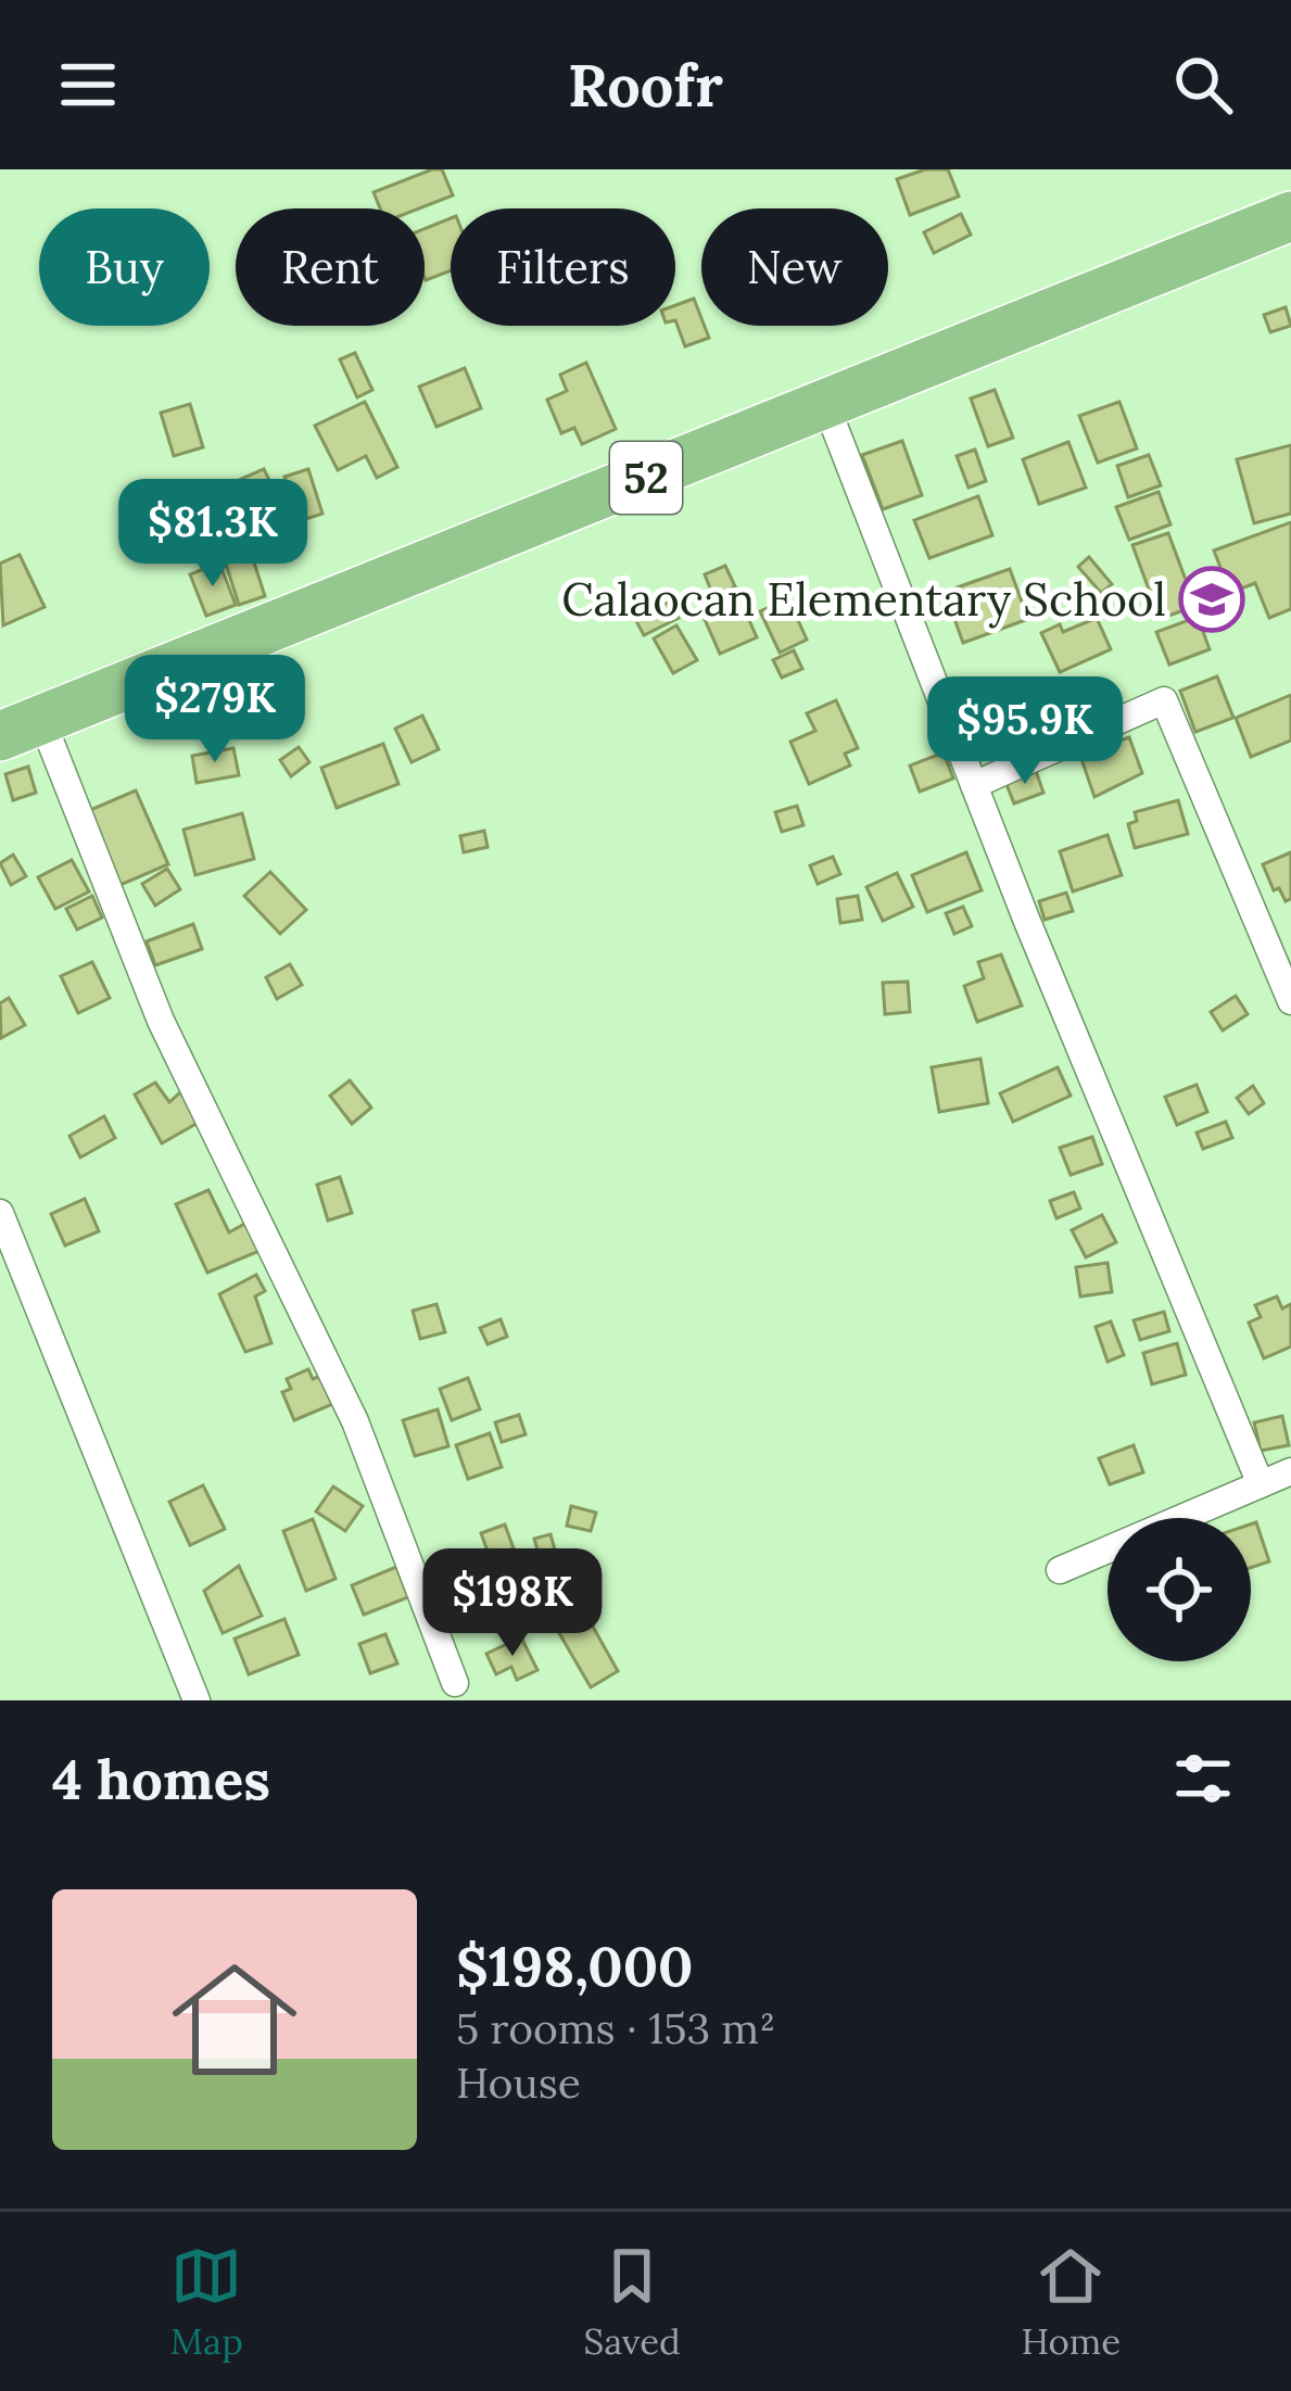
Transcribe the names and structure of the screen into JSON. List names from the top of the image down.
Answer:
{
  "streets": {
    "highway": ["52"]
  },
  "places": {
    "school or university": ["Calaocan Elementary School"]
  },
  "page": {
    "header": "Roofr",
    "chip": [
      "Buy",
      "Rent",
      "Filters",
      "New"
    ],
    "price": [
      "$81.3K",
      "$279K",
      "$95.9K",
      "$198K"
    ],
    "heading": "4 homes",
    "list": [
      {
        "name": "$198,000",
        "note": "5 rooms · 153 m² · House"
      }
    ],
    "tabs": ["Map", "Saved", "Home"]
  }
}
